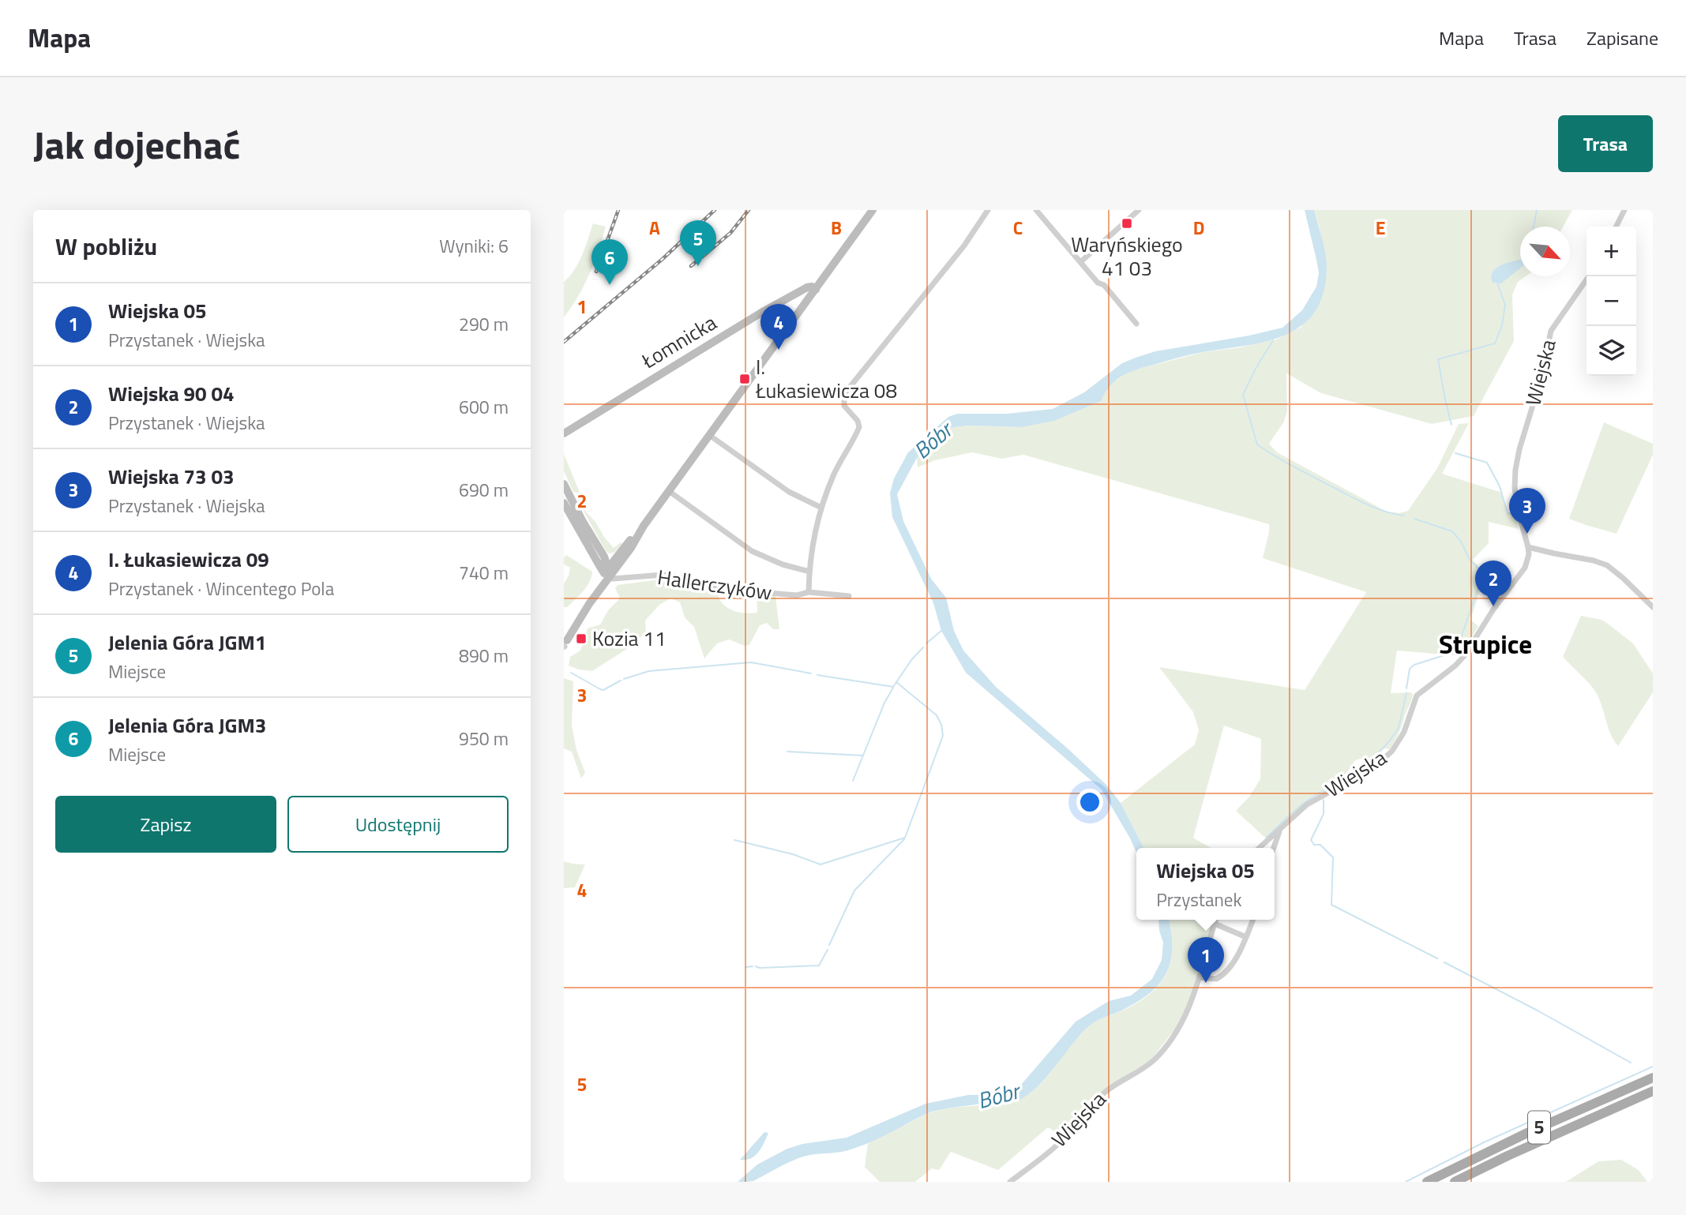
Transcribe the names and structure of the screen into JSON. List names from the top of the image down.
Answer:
{
  "streets": {
    "main road": ["5"],
    "street": ["Łomnicka", "Wiejska", "Hallerczyków"]
  },
  "districts": ["Strupice"],
  "water": ["Bóbr"],
  "places": {
    "transit": ["Waryńskiego 41 03", "I. Łukasiewicza 08", "Kozia 11"]
  },
  "north": "bottom right",
  "page": {
    "header": "Mapa",
    "nav": ["Mapa", "Trasa", "Zapisane"],
    "title": "Jak dojechać",
    "buttons": [
      "Trasa",
      ["Zapisz", "Udostępnij"]
    ],
    "heading": ["W pobliżu", "Wyniki: 6"],
    "pins": [
      "5",
      "6",
      "4",
      "3",
      "2",
      "1"
    ],
    "map_buttons": ["+", "−"],
    "list": [
      {
        "mark": "1",
        "name": "Wiejska 05",
        "note": "Przystanek · Wiejska",
        "value": "290 m"
      },
      {
        "mark": "2",
        "name": "Wiejska 90 04",
        "note": "Przystanek · Wiejska",
        "value": "600 m"
      },
      {
        "mark": "3",
        "name": "Wiejska 73 03",
        "note": "Przystanek · Wiejska",
        "value": "690 m"
      },
      {
        "mark": "4",
        "name": "I. Łukasiewicza 09",
        "note": "Przystanek · Wincentego Pola",
        "value": "740 m"
      },
      {
        "mark": "5",
        "name": "Jelenia Góra JGM1",
        "note": "Miejsce",
        "value": "890 m"
      },
      {
        "mark": "6",
        "name": "Jelenia Góra JGM3",
        "note": "Miejsce",
        "value": "950 m"
      }
    ],
    "popup": ["Wiejska 05", "Przystanek"]
  },
  "grid": {
    "columns": [
      "A",
      "B",
      "C",
      "D",
      "E"
    ],
    "rows": [
      "1",
      "2",
      "3",
      "4",
      "5"
    ]
  }
}
